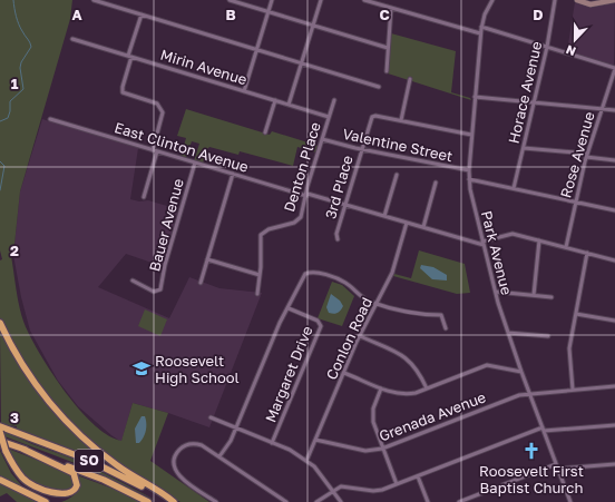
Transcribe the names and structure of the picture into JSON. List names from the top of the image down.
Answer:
{
  "streets": {
    "highway": ["SO"],
    "street": [
      "Mirin Avenue",
      "Horace Avenue",
      "Valentine Street",
      "East Clinton Avenue",
      "Rose Avenue",
      "Denton Place",
      "3rd Place",
      "Bauer Avenue",
      "Park Avenue",
      "Conlon Road",
      "Margaret Drive",
      "Grenada Avenue"
    ]
  },
  "crossings": [
    ["Mirin Avenue", "Denton Place"],
    ["Valentine Street", "Denton Place"],
    ["Valentine Street", "3rd Place"],
    ["Valentine Street", "Park Avenue"],
    ["East Clinton Avenue", "Denton Place"],
    ["East Clinton Avenue", "3rd Place"],
    ["East Clinton Avenue", "Bauer Avenue"],
    ["Park Avenue", "Grenada Avenue"],
    ["Conlon Road", "Grenada Avenue"]
  ],
  "places": {
    "school or university": ["Roosevelt High School"],
    "church": ["Roosevelt First Baptist Church"]
  },
  "north": "bottom",
  "grid": {
    "columns": [
      "A",
      "B",
      "C",
      "D"
    ],
    "rows": ["1", "2", "3"]
  }
}
